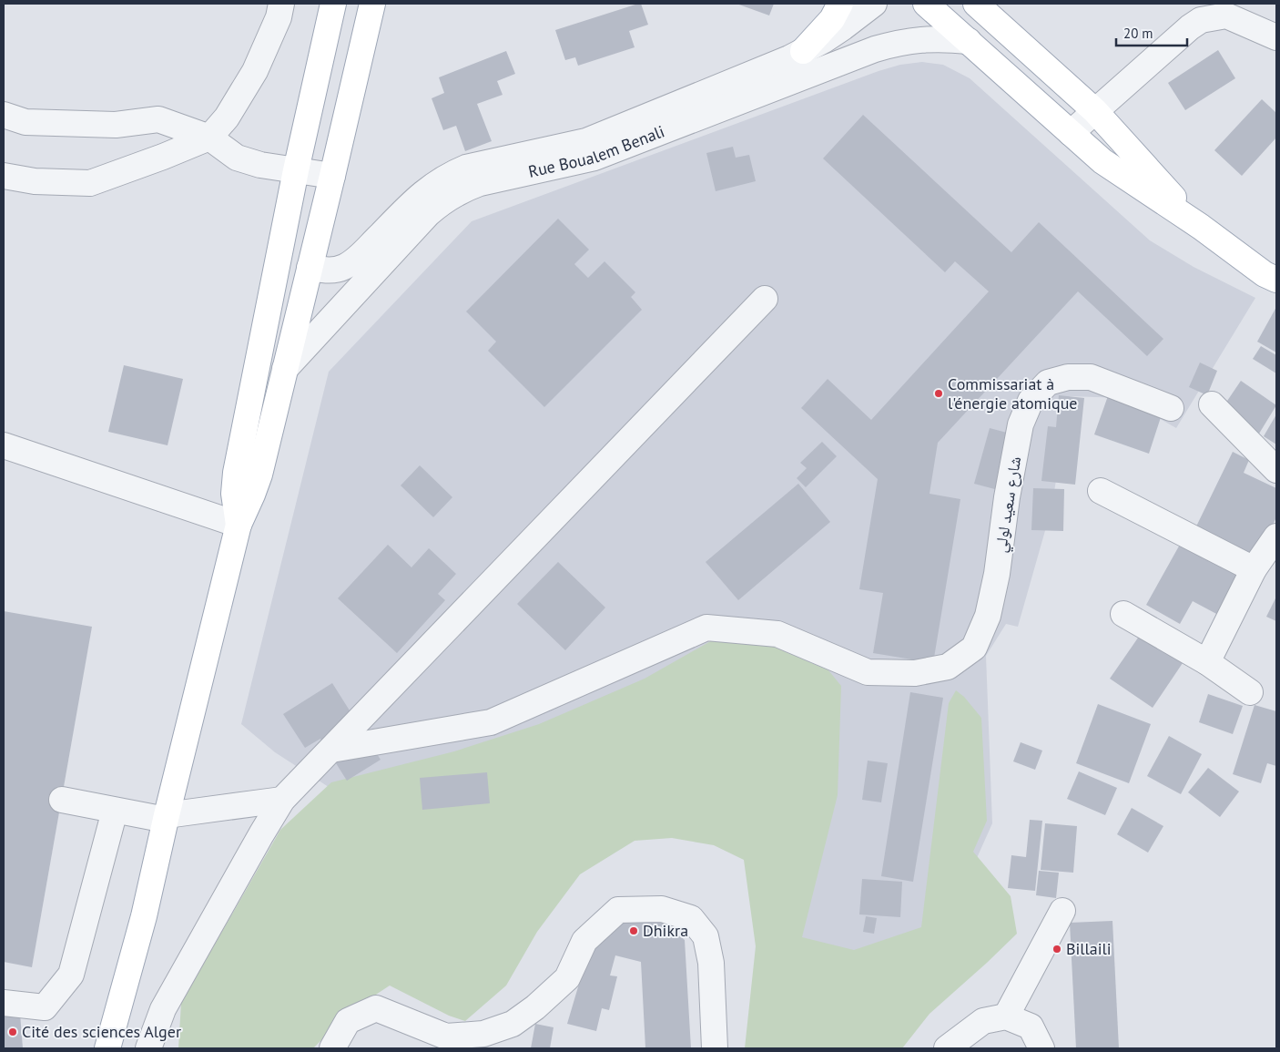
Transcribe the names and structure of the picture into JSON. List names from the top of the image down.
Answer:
{
  "streets": {
    "street": ["Rue Boualem Benali", "شارع سعيد لولي"]
  },
  "places": [
    "Commissariat à l'énergie atomique",
    "Dhikra",
    "Billaili",
    "Cité des sciences Alger"
  ],
  "scale_bar": "20 m"
}
